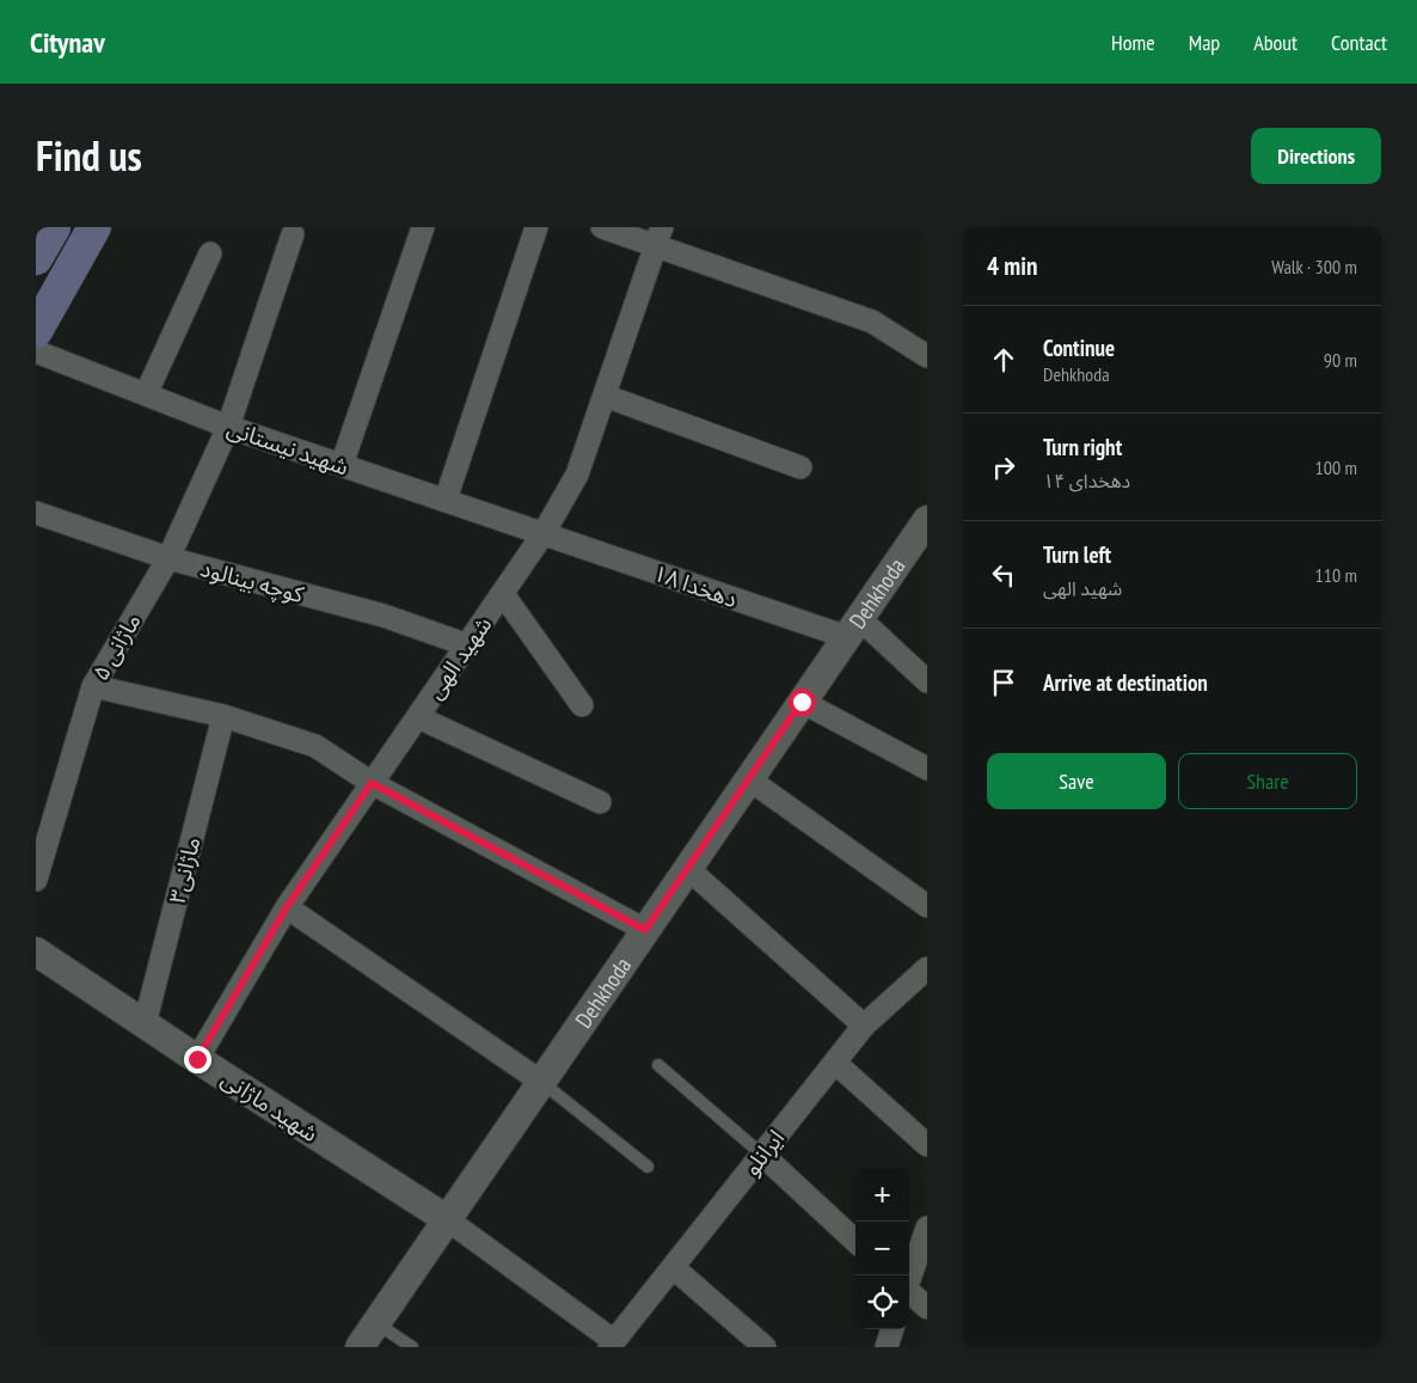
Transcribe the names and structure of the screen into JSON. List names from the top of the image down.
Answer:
{
  "streets": {
    "street": [
      "شهید نیستانی",
      "کوچه بینالود",
      "دهخدا ۱۸",
      "Dehkhoda",
      "۵ ماژانی",
      "شهید الهی",
      "ماژانی۳",
      "شهید ماژانی",
      "ایرانلو"
    ]
  },
  "crossings": [
    ["شهید نیستانی", "دهخدا ۱۸"],
    ["شهید نیستانی", "۵ ماژانی"],
    ["شهید نیستانی", "شهید الهی"],
    ["کوچه بینالود", "۵ ماژانی"],
    ["کوچه بینالود", "شهید الهی"],
    ["دهخدا ۱۸", "Dehkhoda"],
    ["دهخدا ۱۸", "شهید الهی"],
    ["Dehkhoda", "شهید ماژانی"],
    ["شهید الهی", "شهید ماژانی"],
    ["ماژانی۳", "شهید ماژانی"]
  ],
  "page": {
    "header": "Citynav",
    "nav": [
      "Home",
      "Map",
      "About",
      "Contact"
    ],
    "title": "Find us",
    "buttons": [
      "Directions",
      ["Save", "Share"]
    ],
    "heading": ["4 min", "Walk · 300 m"],
    "list": [
      ["Continue", "Dehkhoda", "90 m"],
      ["Turn right", "دهخدای ۱۴", "100 m"],
      ["Turn left", "شهید الهی", "110 m"],
      "Arrive at destination"
    ],
    "map_buttons": ["+", "−"]
  }
}
